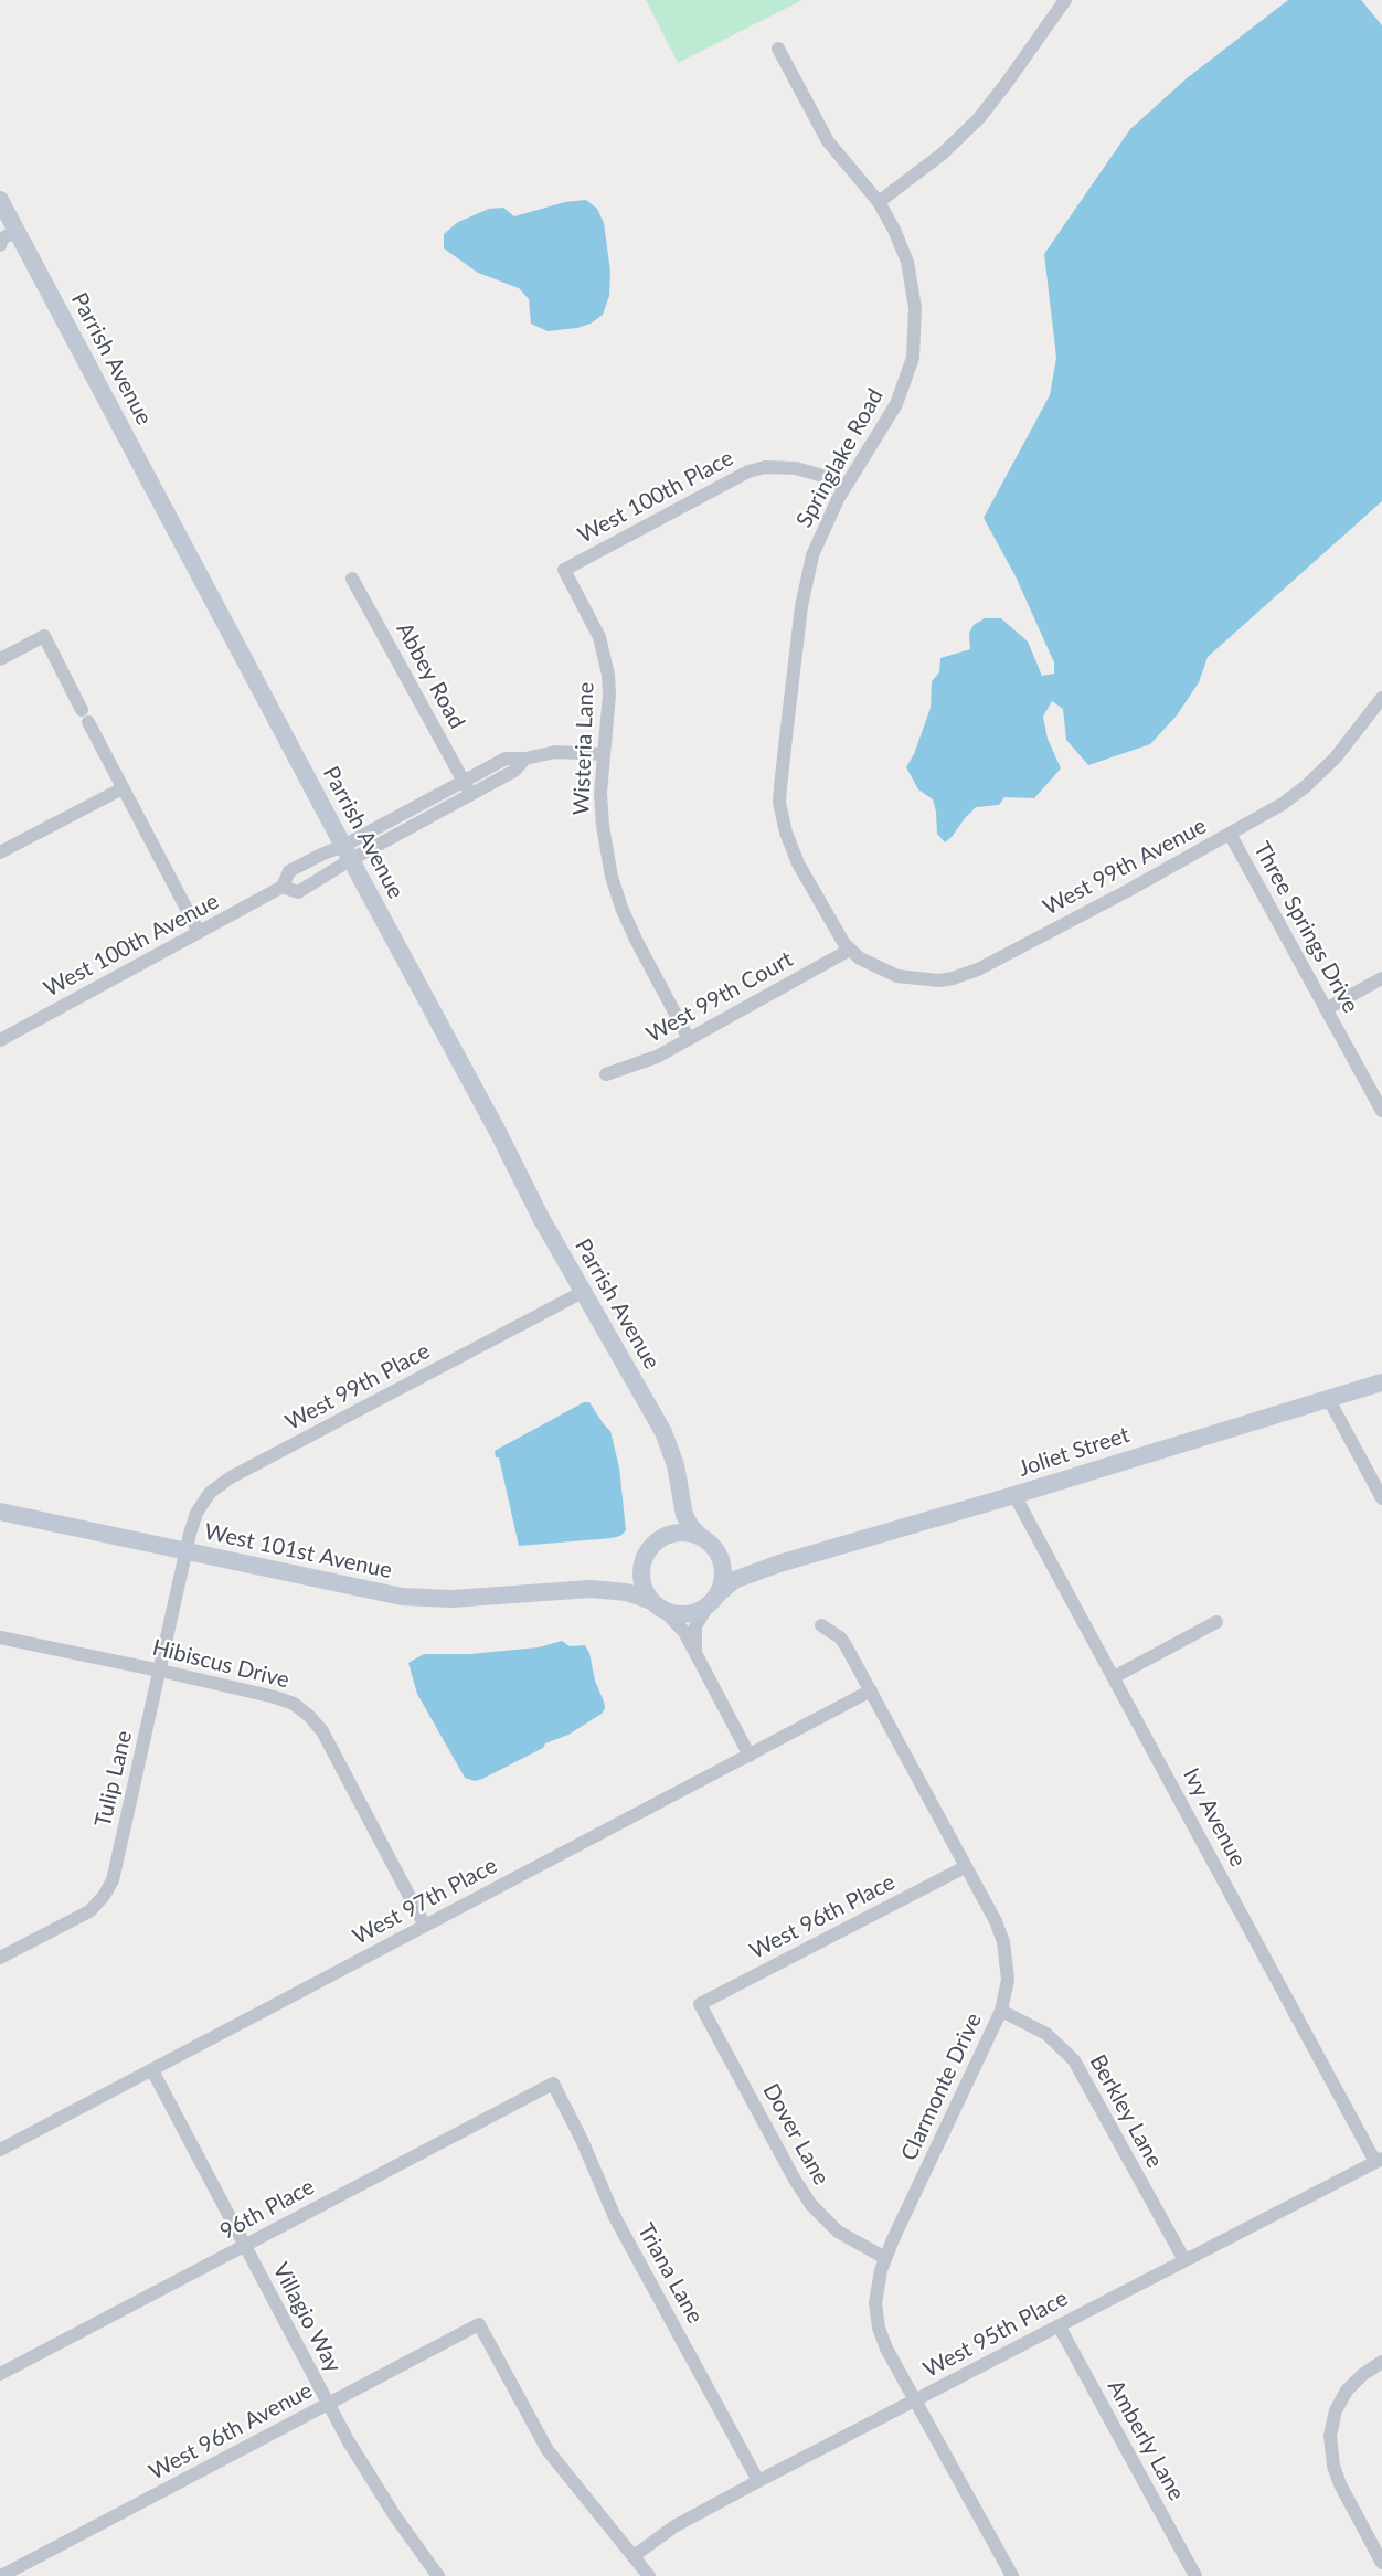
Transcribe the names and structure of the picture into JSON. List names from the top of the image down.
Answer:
{
  "streets": {
    "street": [
      "Parrish Avenue",
      "Springlake Road",
      "West 100th Place",
      "Abbey Road",
      "Wisteria Lane",
      "West 99th Avenue",
      "Three Springs Drive",
      "West 100th Avenue",
      "West 99th Court",
      "West 99th Place",
      "Joliet Street",
      "West 101st Avenue",
      "Hibiscus Drive",
      "Tulip Lane",
      "Ivy Avenue",
      "West 97th Place",
      "West 96th Place",
      "Clarmonte Drive",
      "Berkley Lane",
      "Dover Lane",
      "96th Place",
      "Triana Lane",
      "Villagio Way",
      "West 95th Place",
      "West 96th Avenue",
      "Amberly Lane"
    ]
  },
  "crossings": [
    ["Parrish Avenue", "West 100th Avenue"],
    ["Parrish Avenue", "West 99th Place"],
    ["Parrish Avenue", "Joliet Street"],
    ["Parrish Avenue", "West 101st Avenue"],
    ["Springlake Road", "West 100th Place"],
    ["Springlake Road", "West 99th Avenue"],
    ["Springlake Road", "West 99th Court"],
    ["West 100th Place", "Wisteria Lane"],
    ["Abbey Road", "West 100th Avenue"],
    ["Wisteria Lane", "West 100th Avenue"],
    ["Wisteria Lane", "West 99th Court"],
    ["West 99th Avenue", "Three Springs Drive"],
    ["West 99th Avenue", "West 99th Court"],
    ["West 99th Place", "West 101st Avenue"],
    ["West 99th Place", "Tulip Lane"],
    ["Joliet Street", "West 101st Avenue"],
    ["Joliet Street", "Ivy Avenue"],
    ["West 101st Avenue", "Tulip Lane"],
    ["Hibiscus Drive", "Tulip Lane"],
    ["Hibiscus Drive", "West 97th Place"],
    ["Ivy Avenue", "West 95th Place"],
    ["West 97th Place", "Clarmonte Drive"],
    ["West 97th Place", "Villagio Way"],
    ["West 96th Place", "Clarmonte Drive"],
    ["West 96th Place", "Dover Lane"],
    ["Clarmonte Drive", "Berkley Lane"],
    ["Clarmonte Drive", "Dover Lane"],
    ["Clarmonte Drive", "West 95th Place"],
    ["Berkley Lane", "West 95th Place"],
    ["96th Place", "Triana Lane"],
    ["96th Place", "Villagio Way"],
    ["Triana Lane", "West 95th Place"],
    ["Villagio Way", "West 96th Avenue"],
    ["West 95th Place", "West 96th Avenue"],
    ["West 95th Place", "Amberly Lane"]
  ]
}
